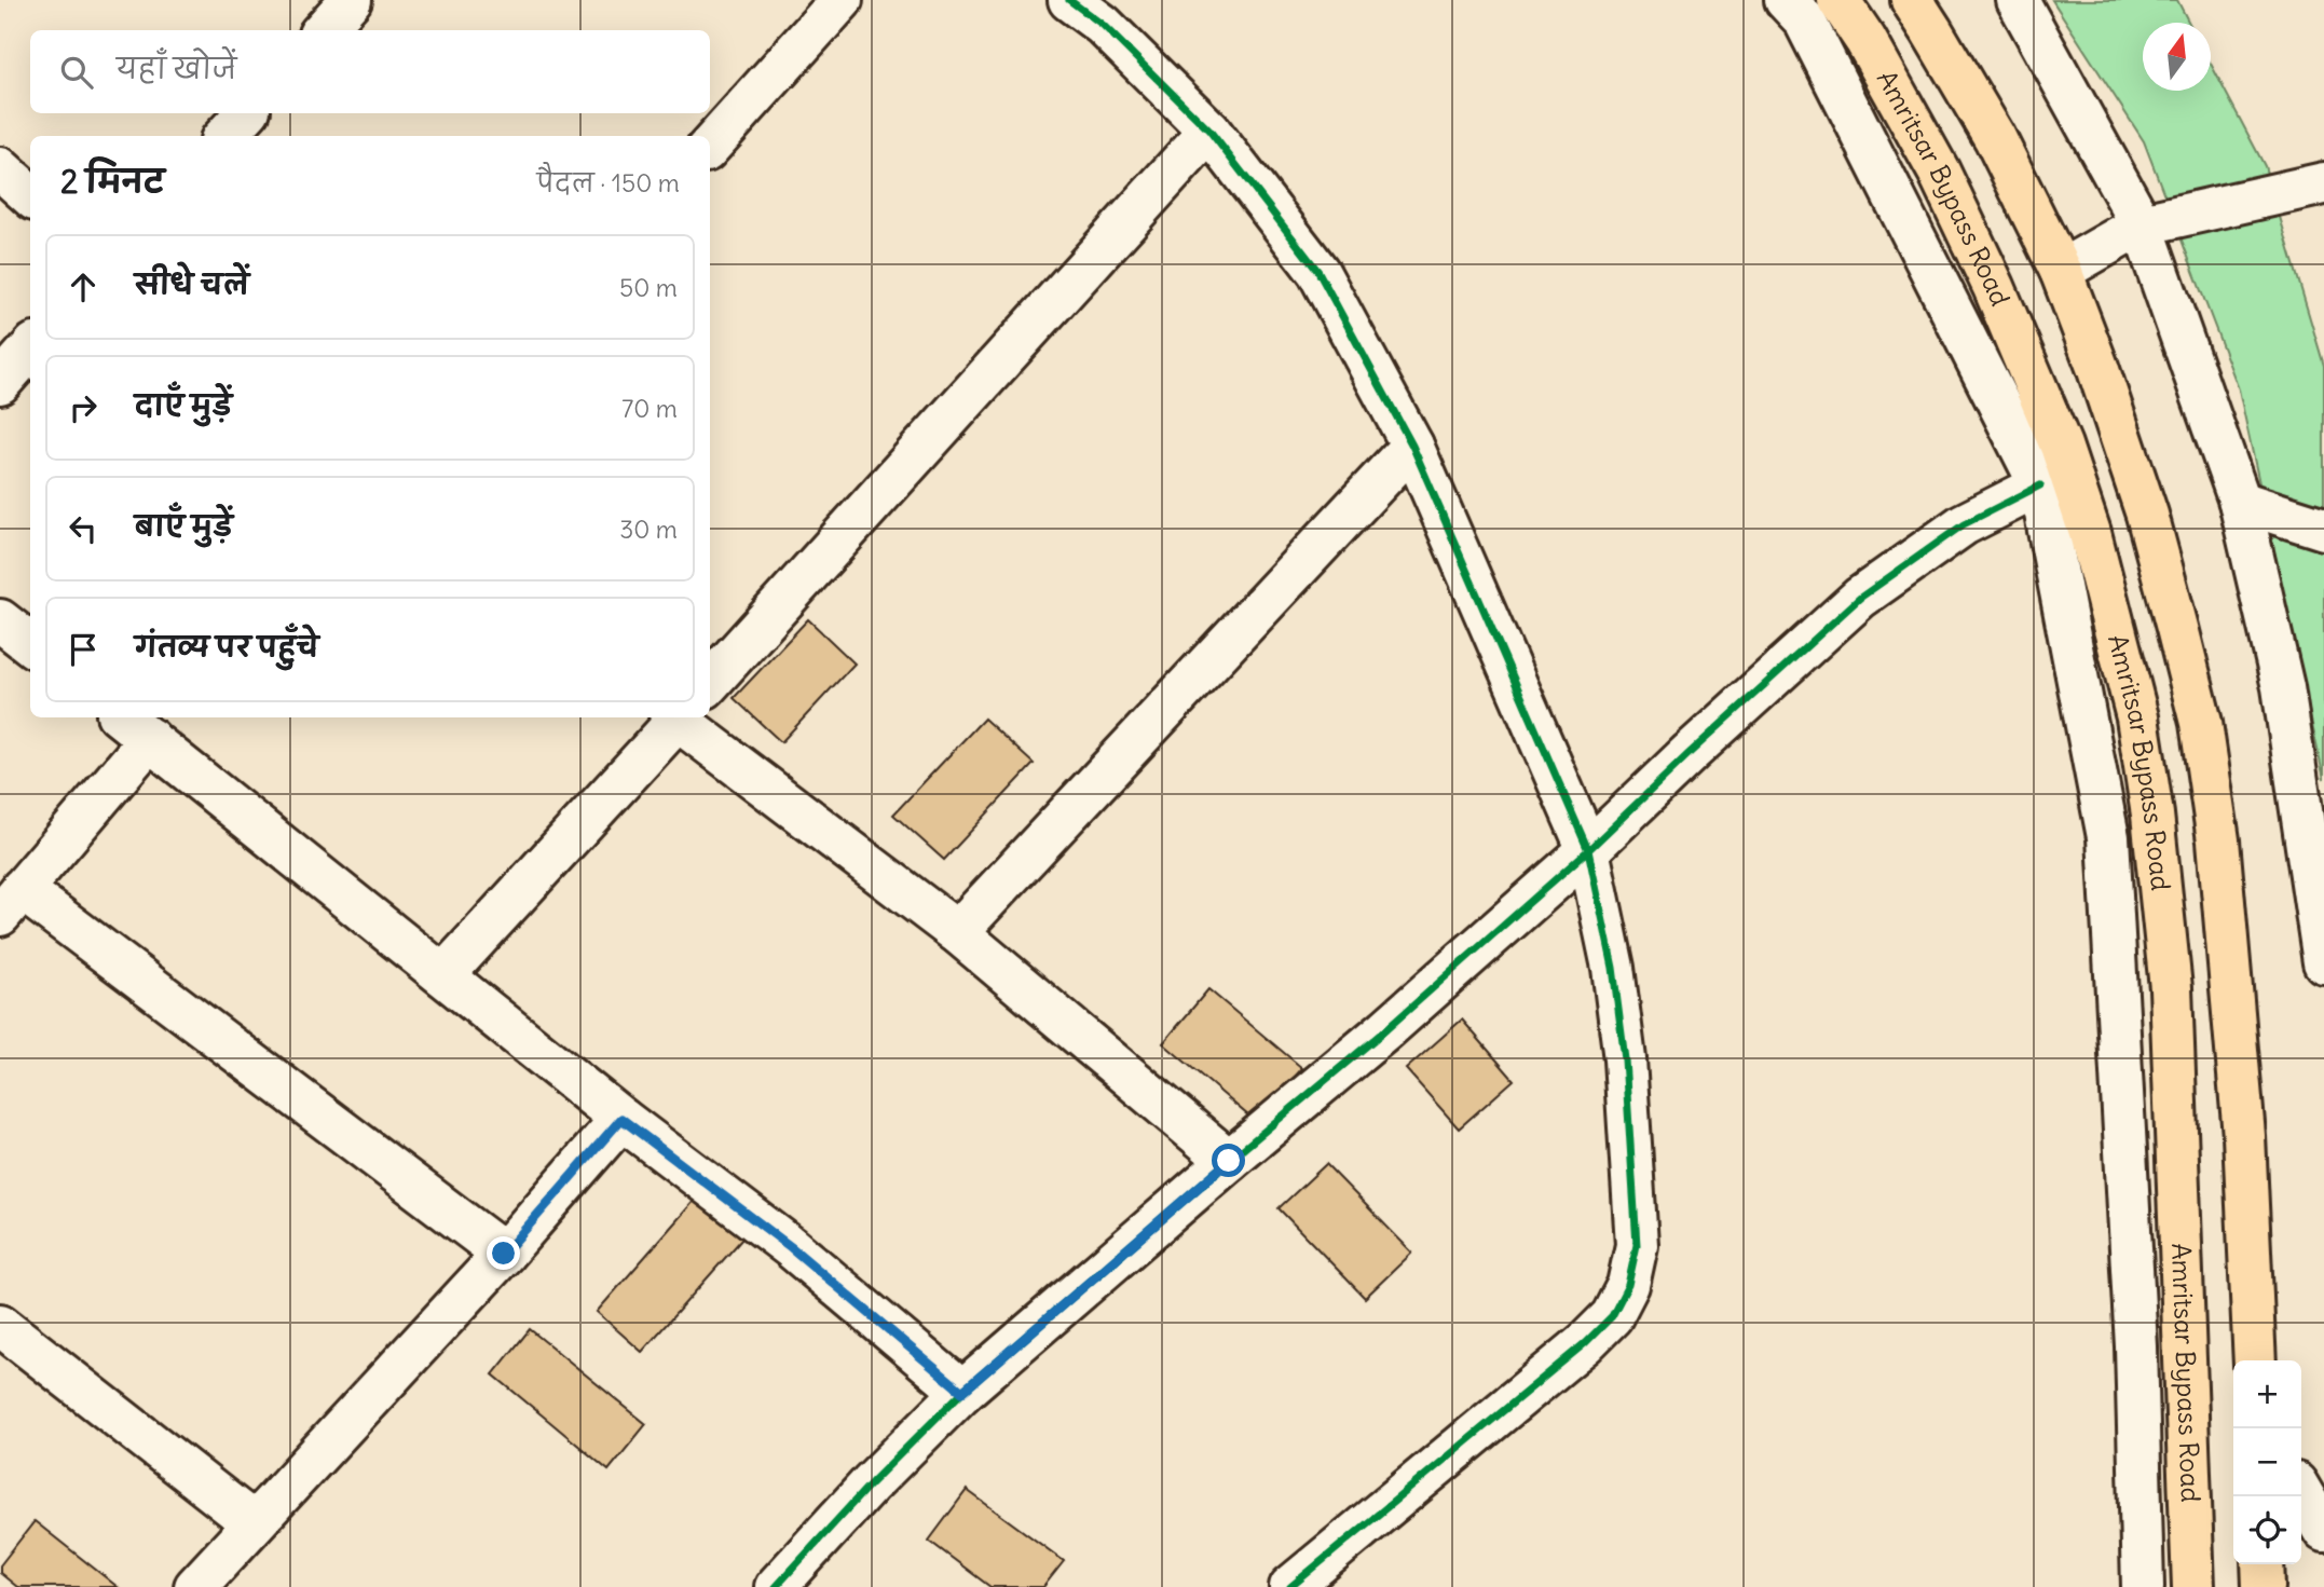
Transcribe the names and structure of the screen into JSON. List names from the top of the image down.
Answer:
{
  "streets": {
    "highway": ["Amritsar Bypass Road"]
  },
  "north": "top",
  "page": {
    "search": "यहाँ खोजें",
    "heading": ["2 मिनट", "पैदल · 150 m"],
    "list": [
      ["सीधे चलें", "50 m"],
      ["दाएँ मुड़ें", "70 m"],
      ["बाएँ मुड़ें", "30 m"],
      "गंतव्य पर पहुँचे"
    ],
    "map_buttons": ["+", "−"]
  }
}
